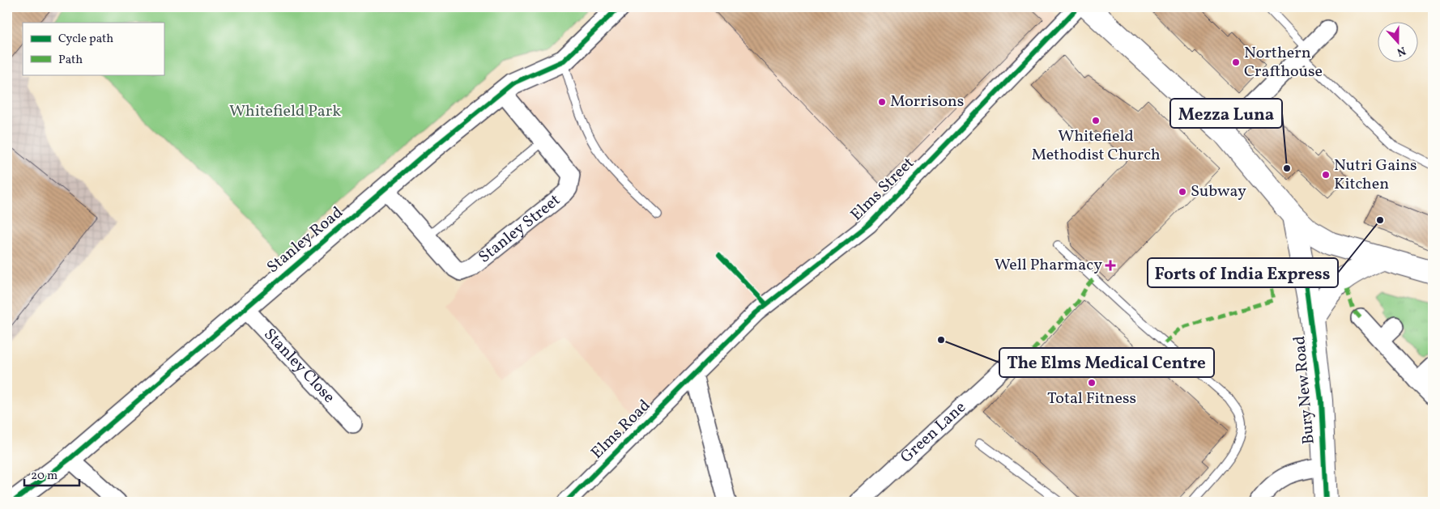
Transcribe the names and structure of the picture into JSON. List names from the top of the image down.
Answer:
{
  "streets": {
    "main road": ["Bury New Road"],
    "street": [
      "Elms Street",
      "Stanley Street",
      "Stanley Road",
      "Stanley Close",
      "Elms Road",
      "Green Lane"
    ]
  },
  "crossings": [
    ["Elms Street", "Elms Road"],
    ["Stanley Street", "Stanley Road"],
    ["Stanley Road", "Stanley Close"]
  ],
  "parks": ["Whitefield Park"],
  "places": {
    "other": [
      "Northern Crafthouse",
      "Morrisons",
      "Whitefield Methodist Church",
      "Mezza Luna",
      "Nutri Gains Kitchen",
      "Subway",
      "Forts of India Express",
      "The Elms Medical Centre",
      "Total Fitness"
    ],
    "health": ["Well Pharmacy"]
  },
  "legend": ["Cycle path", "Path"],
  "scale_bar": "20 m",
  "north": "bottom"
}
